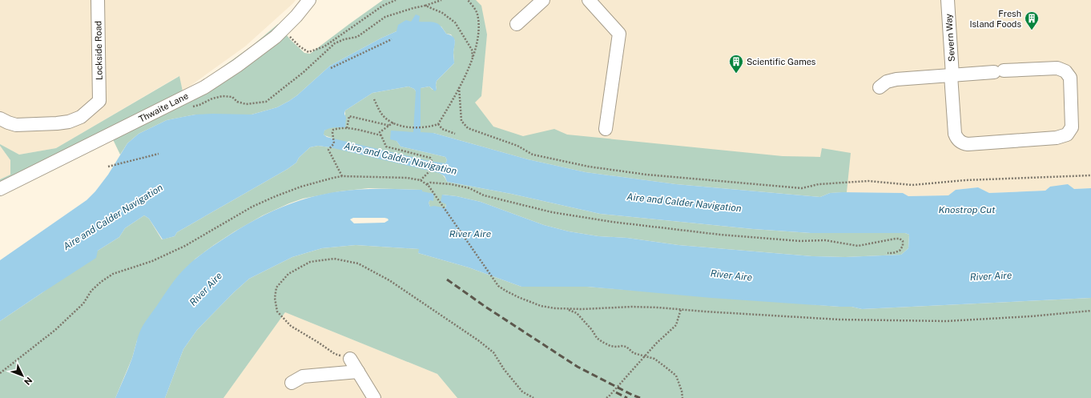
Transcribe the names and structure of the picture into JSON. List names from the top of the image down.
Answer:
{
  "streets": {
    "street": ["Severn Way", "Lockside Road", "Thwaite Lane"]
  },
  "water": ["Aire and Calder Navigation", "Knostrop Cut", "River Aire"],
  "places": {
    "building": ["Fresh Island Foods", "Scientific Games"]
  },
  "north": "bottom right"
}
